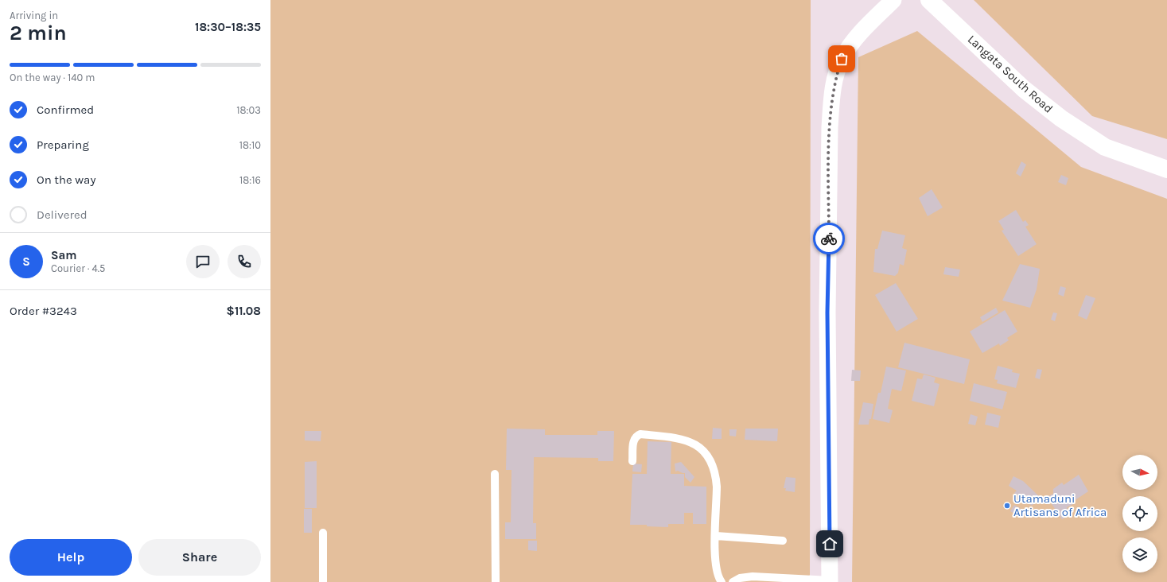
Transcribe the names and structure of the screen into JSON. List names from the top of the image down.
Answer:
{
  "streets": {
    "street": ["Langata South Road"]
  },
  "places": ["Utamaduni Artisans of Africa"],
  "north": "right",
  "page": {
    "heading": ["2 min", "Arriving in", "18:30–18:35"],
    "panel": [
      "Sam",
      "Courier · 4.5",
      "Order #3243",
      "$11.08"
    ],
    "bar": "On the way · 140 m",
    "list": [
      ["Confirmed", "18:03"],
      ["Preparing", "18:10"],
      ["On the way", "18:16"],
      "Delivered"
    ],
    "round": "S",
    "buttons": ["Help", "Share"]
  }
}
